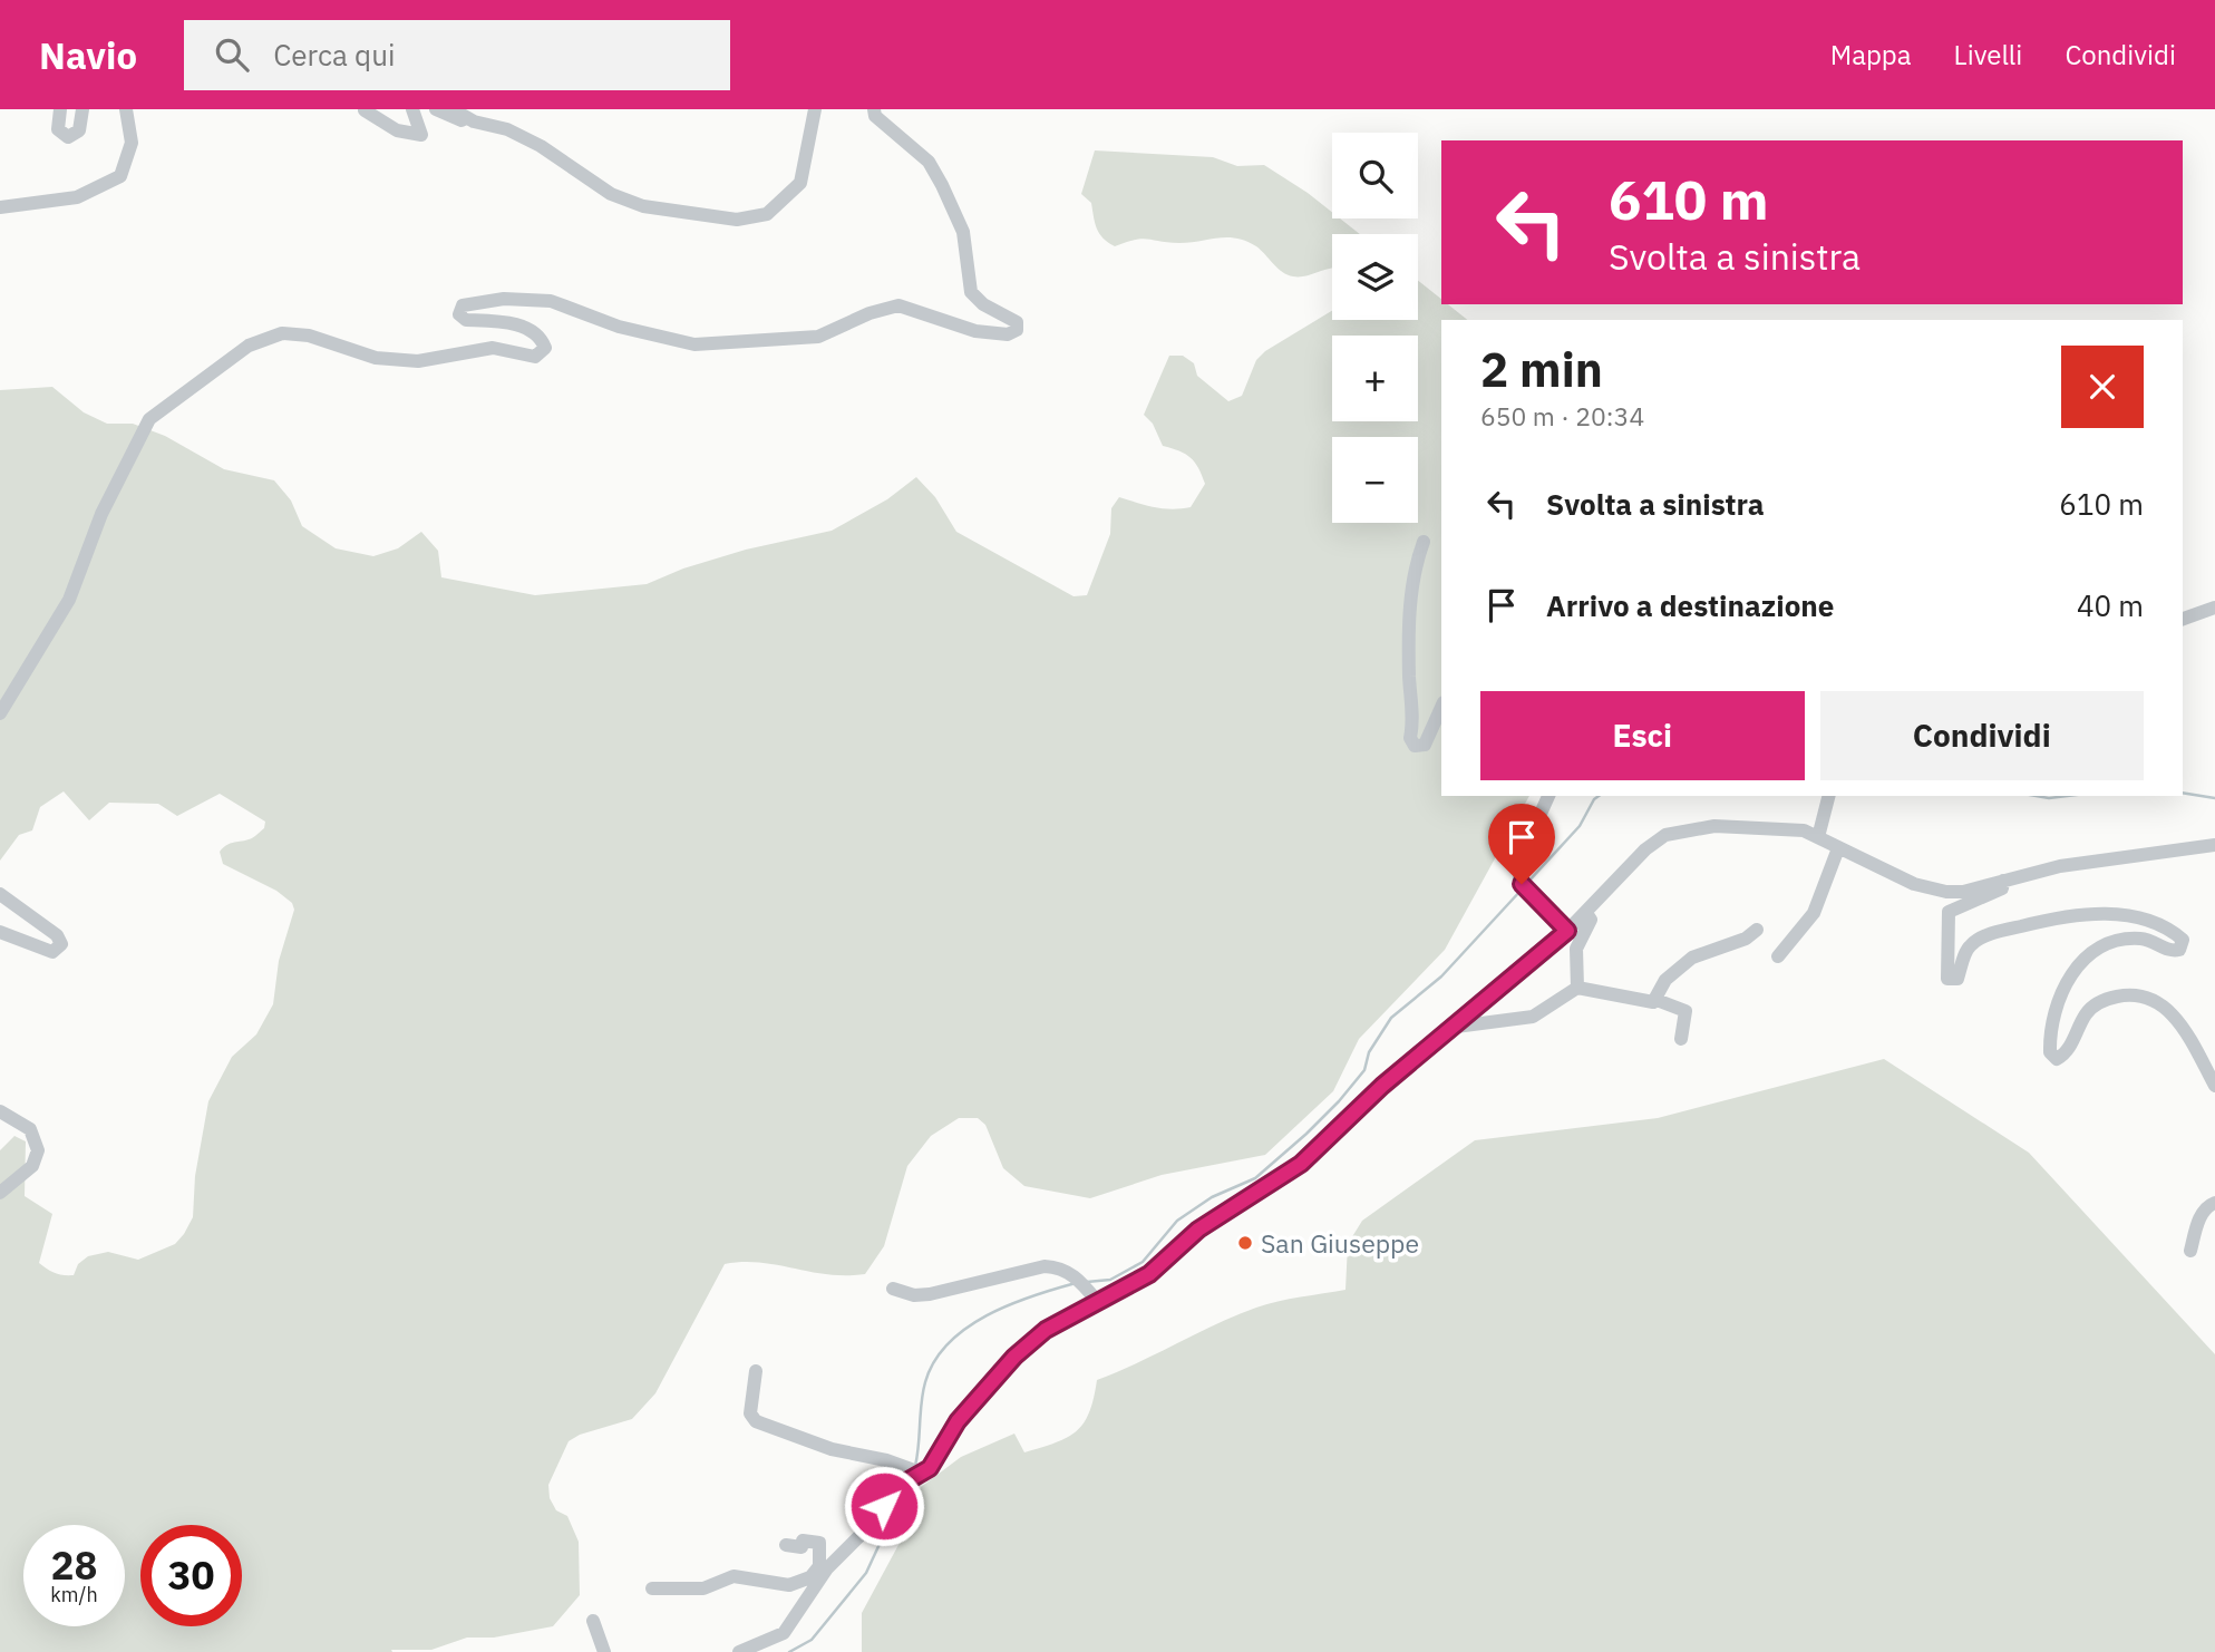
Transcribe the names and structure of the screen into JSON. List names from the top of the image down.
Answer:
{
  "places": ["San Giuseppe"],
  "page": {
    "header": "Navio",
    "search": "Cerca qui",
    "nav": ["Mappa", "Livelli", "Condividi"],
    "map_buttons": ["+", "−"],
    "turn": ["610 m", "Svolta a sinistra"],
    "heading": ["2 min", "650 m · 20:34"],
    "list": [
      {
        "name": "Svolta a sinistra",
        "value": "610 m"
      },
      {
        "name": "Arrivo a destinazione",
        "value": "40 m"
      }
    ],
    "buttons": ["Esci", "Condividi"],
    "speed": "28 km/h",
    "limit": "30"
  }
}
